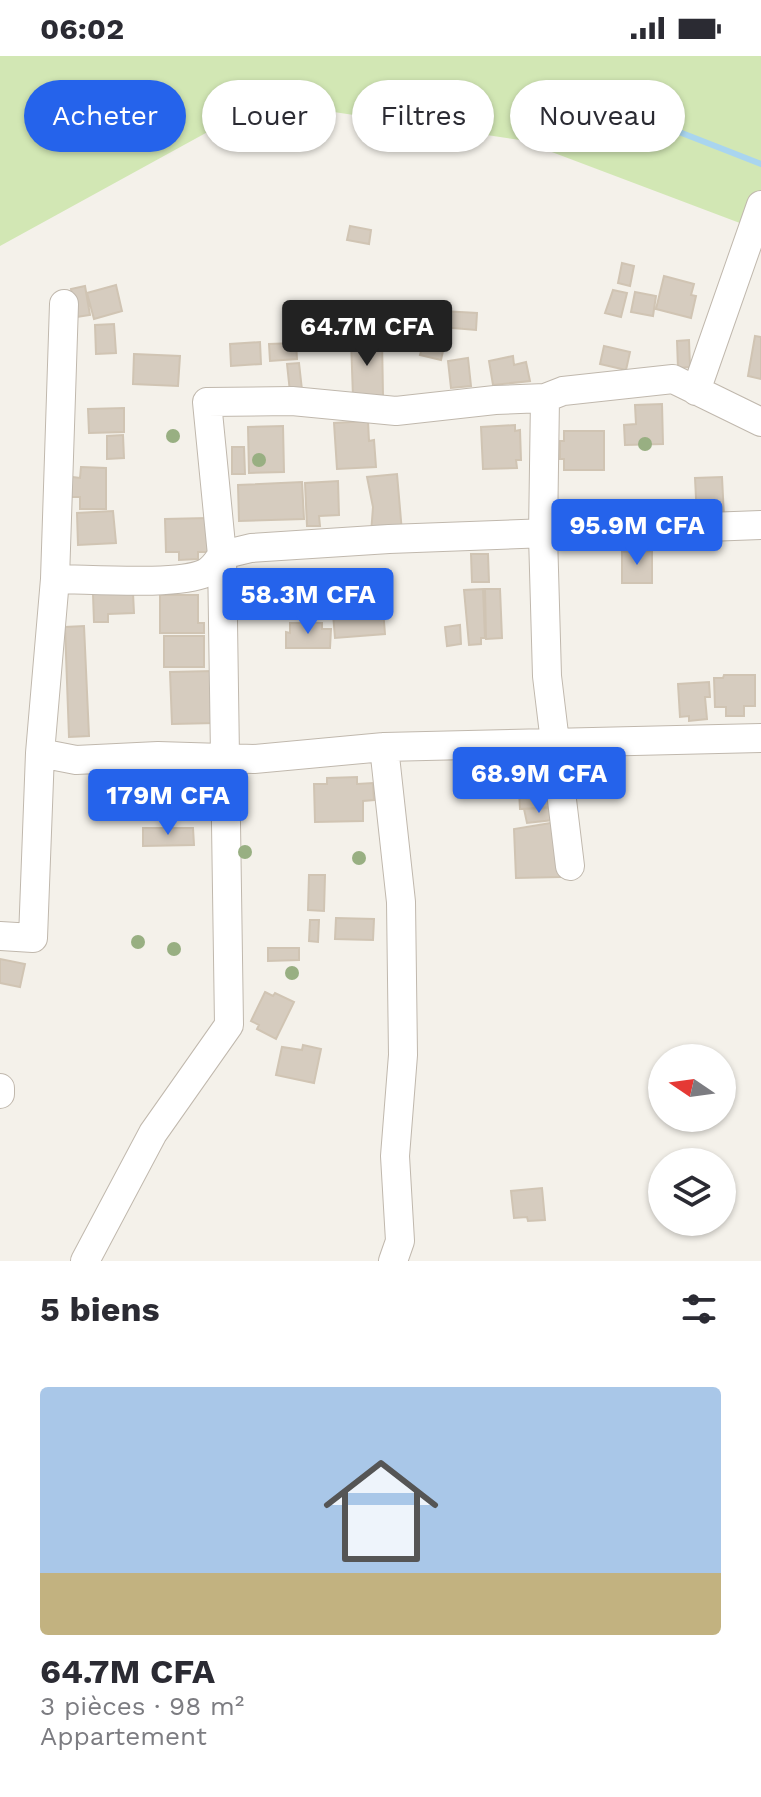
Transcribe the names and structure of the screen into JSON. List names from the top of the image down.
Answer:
{
  "north": "left",
  "page": {
    "status": "06:02",
    "chip": [
      "Acheter",
      "Louer",
      "Filtres",
      "Nouveau"
    ],
    "price": [
      "64.7M CFA",
      "95.9M CFA",
      "58.3M CFA",
      "68.9M CFA",
      "179M CFA"
    ],
    "heading": "5 biens",
    "list": [
      {
        "name": "64.7M CFA",
        "note": "3 pièces · 98 m² · Appartement"
      }
    ]
  }
}
